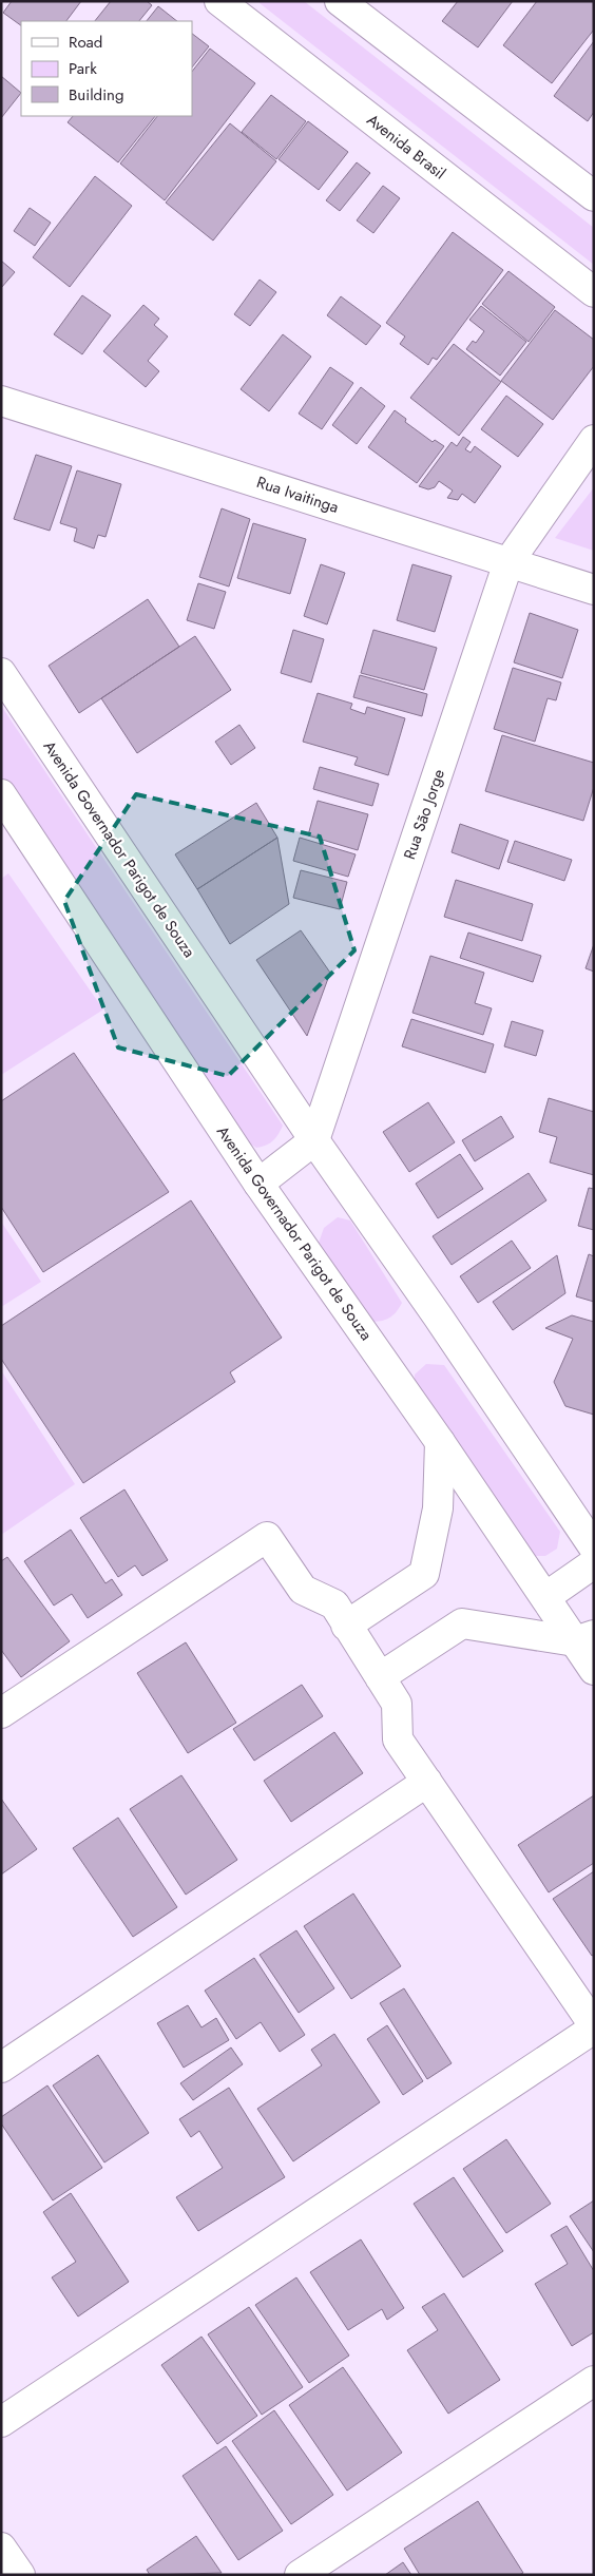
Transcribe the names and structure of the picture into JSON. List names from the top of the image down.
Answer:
{
  "streets": {
    "street": [
      "Avenida Brasil",
      "Rua Ivaitinga",
      "Rua São Jorge",
      "Avenida Governador Parigot de Souza"
    ]
  },
  "crossings": [
    ["Rua Ivaitinga", "Rua São Jorge"],
    ["Rua São Jorge", "Avenida Governador Parigot de Souza"]
  ],
  "legend": ["Road", "Park", "Building"]
}
